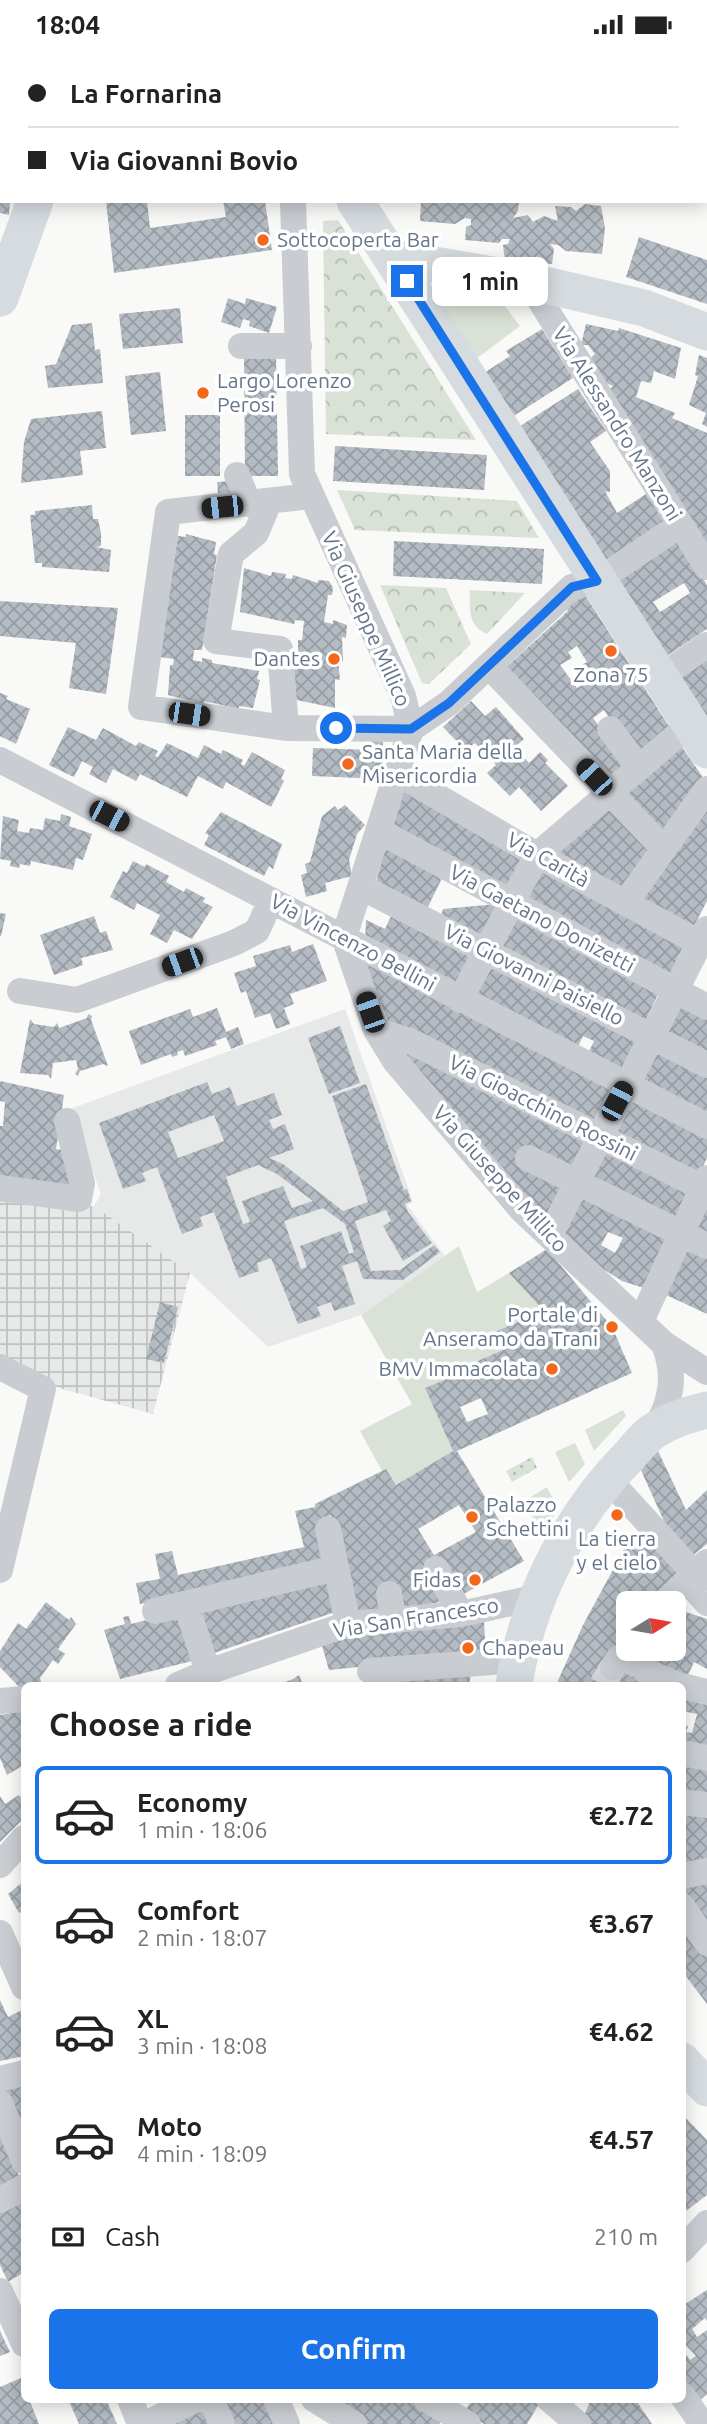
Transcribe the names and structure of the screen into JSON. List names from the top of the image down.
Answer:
{
  "streets": {
    "street": [
      "Via Alessandro Manzoni",
      "Via Giuseppe Millico",
      "Via Carità",
      "Via Gaetano Donizetti",
      "Via Vincenzo Bellini",
      "Via Giovanni Paisiello",
      "Via Gioacchino Rossini",
      "Via San Francesco"
    ]
  },
  "crossings": [
    ["Via Giuseppe Millico", "Via Carità"],
    ["Via Giuseppe Millico", "Via Gaetano Donizetti"],
    ["Via Giuseppe Millico", "Via Vincenzo Bellini"],
    ["Via Giuseppe Millico", "Via Giovanni Paisiello"],
    ["Via Giuseppe Millico", "Via Gioacchino Rossini"]
  ],
  "places": [
    "Sottocoperta Bar",
    "Largo Lorenzo Perosi",
    "Zona 75",
    "Dantes",
    "Santa Maria della Misericordia",
    "Portale di Anseramo da Trani",
    "BMV Immacolata",
    "La tierra y el cielo",
    "Palazzo Schettini",
    "Fidas",
    "Chapeau"
  ],
  "north": "right",
  "page": {
    "status": "18:04",
    "banner": ["La Fornarina", "Via Giovanni Bovio"],
    "bubble": "1 min",
    "heading": "Choose a ride",
    "list": [
      {
        "name": "Economy",
        "note": "1 min · 18:06",
        "value": "€2.72"
      },
      {
        "name": "Comfort",
        "note": "2 min · 18:07",
        "value": "€3.67"
      },
      {
        "name": "XL",
        "note": "3 min · 18:08",
        "value": "€4.62"
      },
      {
        "name": "Moto",
        "note": "4 min · 18:09",
        "value": "€4.57"
      }
    ],
    "pay": ["Cash", "210 m"],
    "buttons": "Confirm"
  }
}
